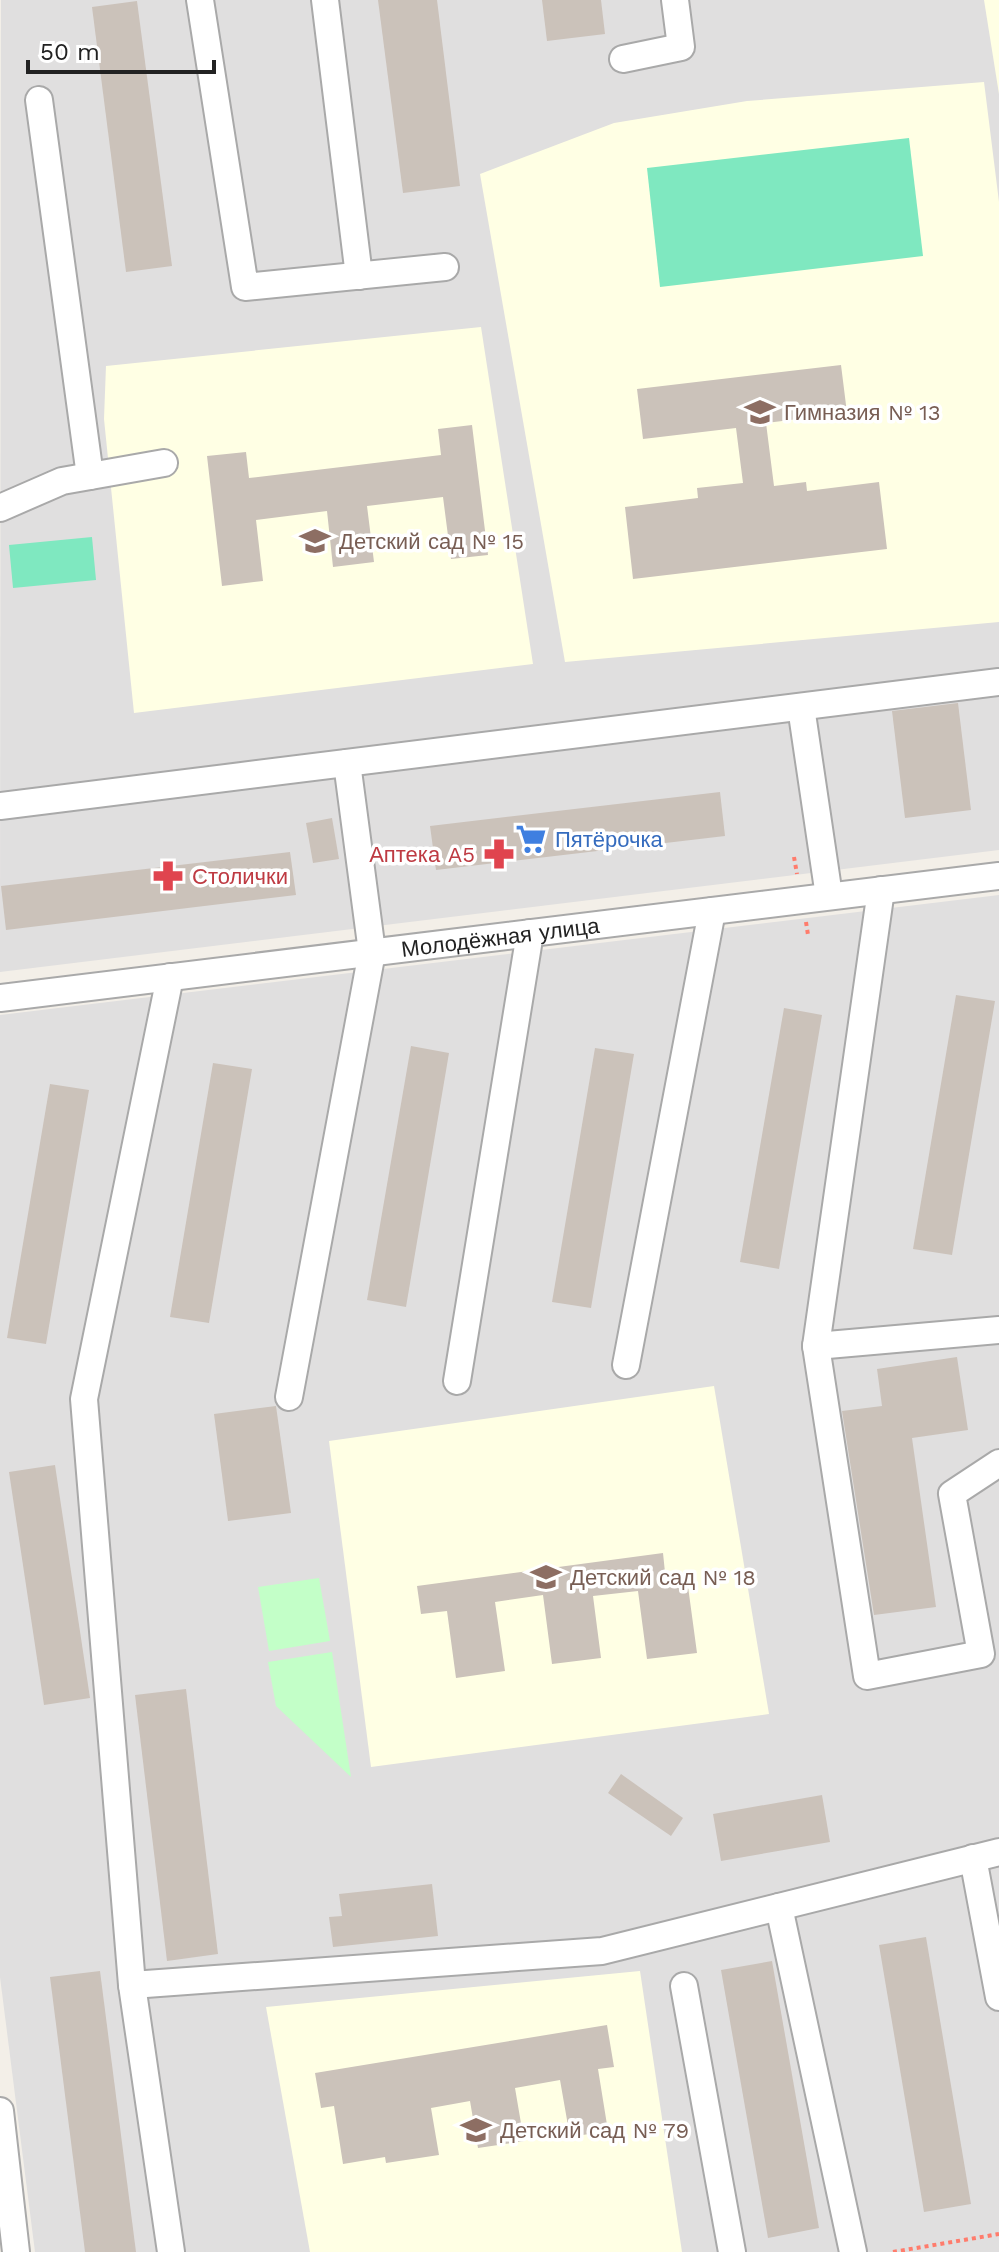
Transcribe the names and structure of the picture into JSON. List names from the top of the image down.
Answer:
{
  "streets": {
    "street": ["Молодёжная улица"]
  },
  "places": {
    "school or university": [
      "Гимназия № 13",
      "Детский сад № 15",
      "Детский сад № 18",
      "Детский сад № 79"
    ],
    "supermarket": ["Пятёрочка"],
    "pharmacy": ["Аптека A5", "Столички"]
  },
  "scale_bar": "50 m"
}
